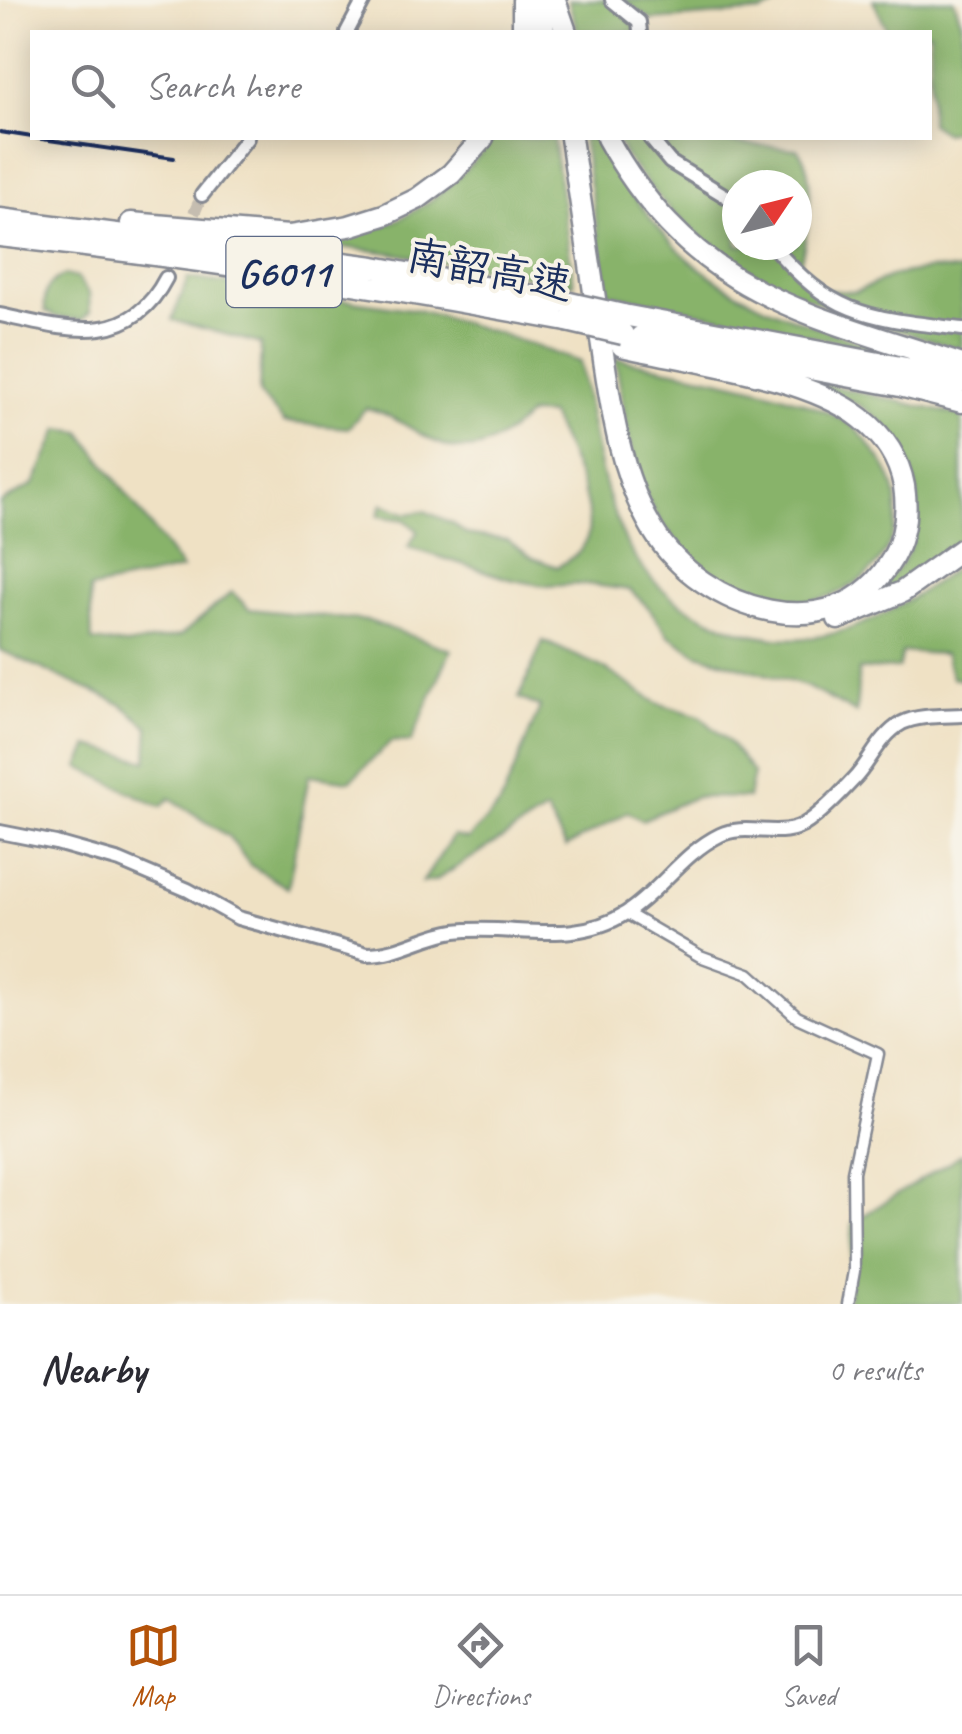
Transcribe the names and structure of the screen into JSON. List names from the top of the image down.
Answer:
{
  "streets": {
    "highway": ["南韶高速", "G6011"]
  },
  "north": "top right",
  "page": {
    "search": "Search here",
    "heading": ["Nearby", "0 results"],
    "nav": ["Map", "Directions", "Saved"]
  }
}
